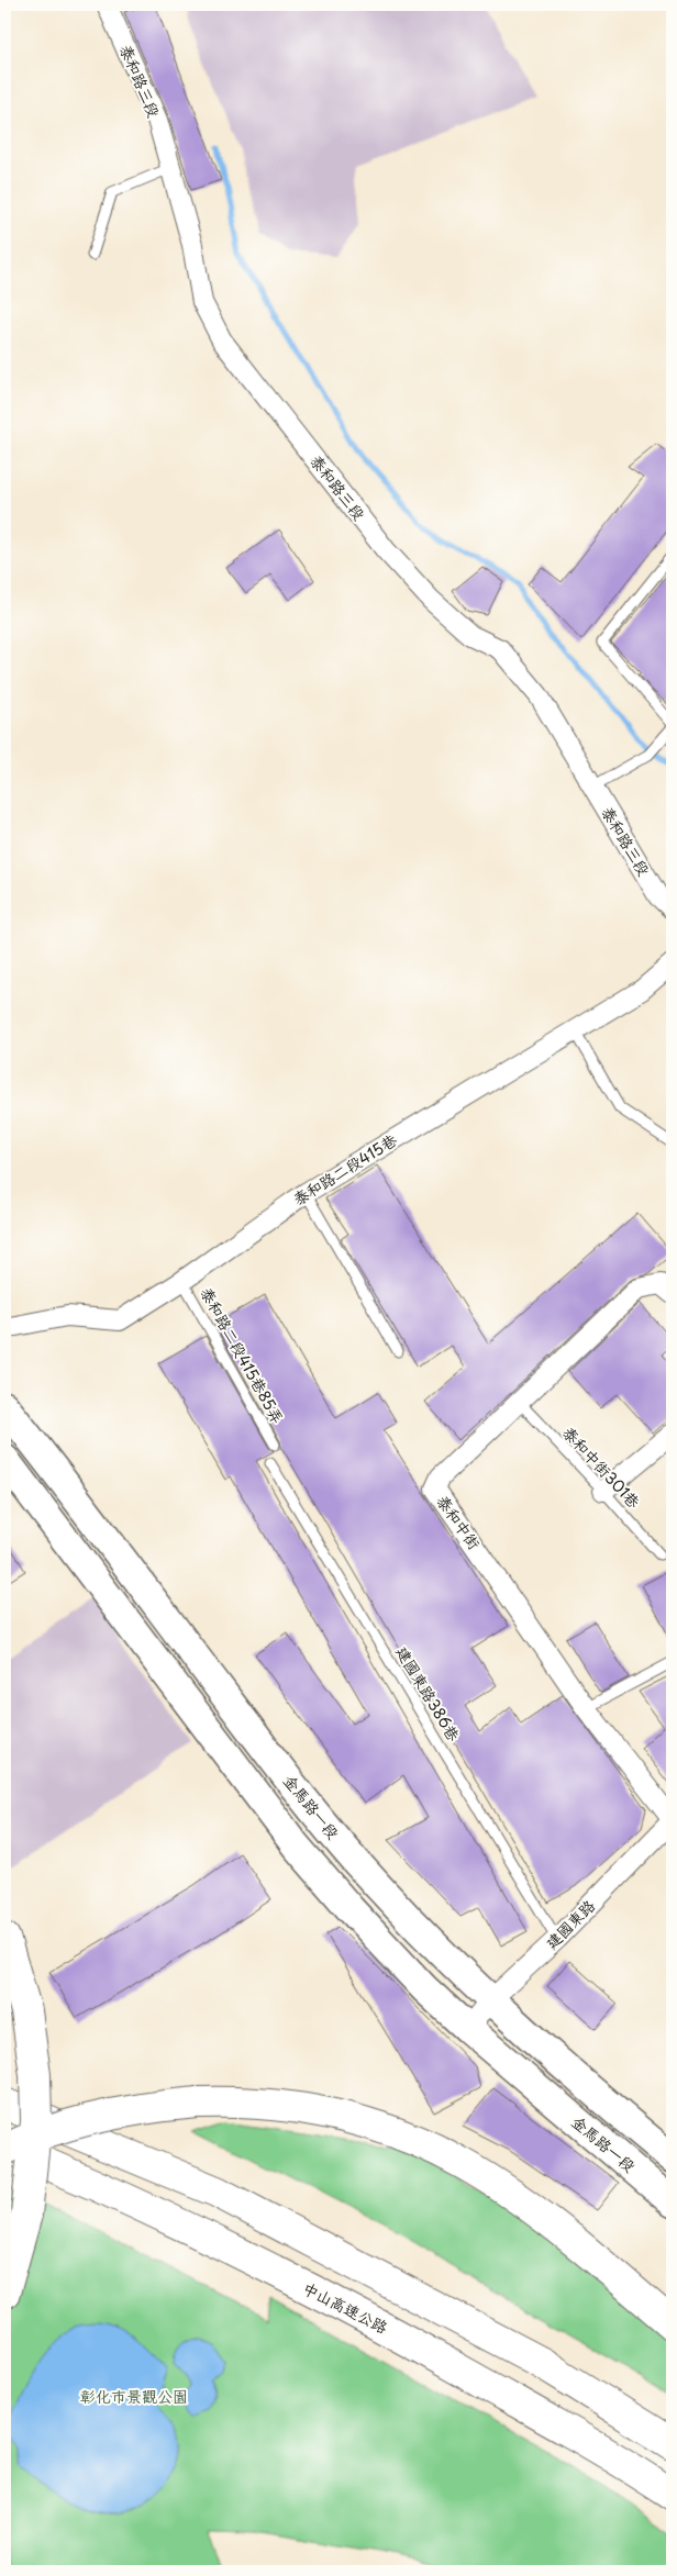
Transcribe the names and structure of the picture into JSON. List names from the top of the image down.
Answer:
{
  "streets": {
    "highway": ["中山高速公路"],
    "main road": ["金馬路一段"],
    "street": [
      "泰和路三段",
      "泰和路二段415巷",
      "泰和中街",
      "建國東路"
    ],
    "lane": ["泰和路二段415巷85弄", "泰和中街301巷", "建國東路386巷"]
  },
  "crossings": [
    ["泰和路二段415巷", "泰和路二段415巷85弄"],
    ["泰和中街301巷", "泰和中街"],
    ["泰和中街", "建國東路"],
    ["建國東路386巷", "建國東路"],
    ["金馬路一段", "建國東路"]
  ],
  "parks": ["彰化市景觀公園"]
}
